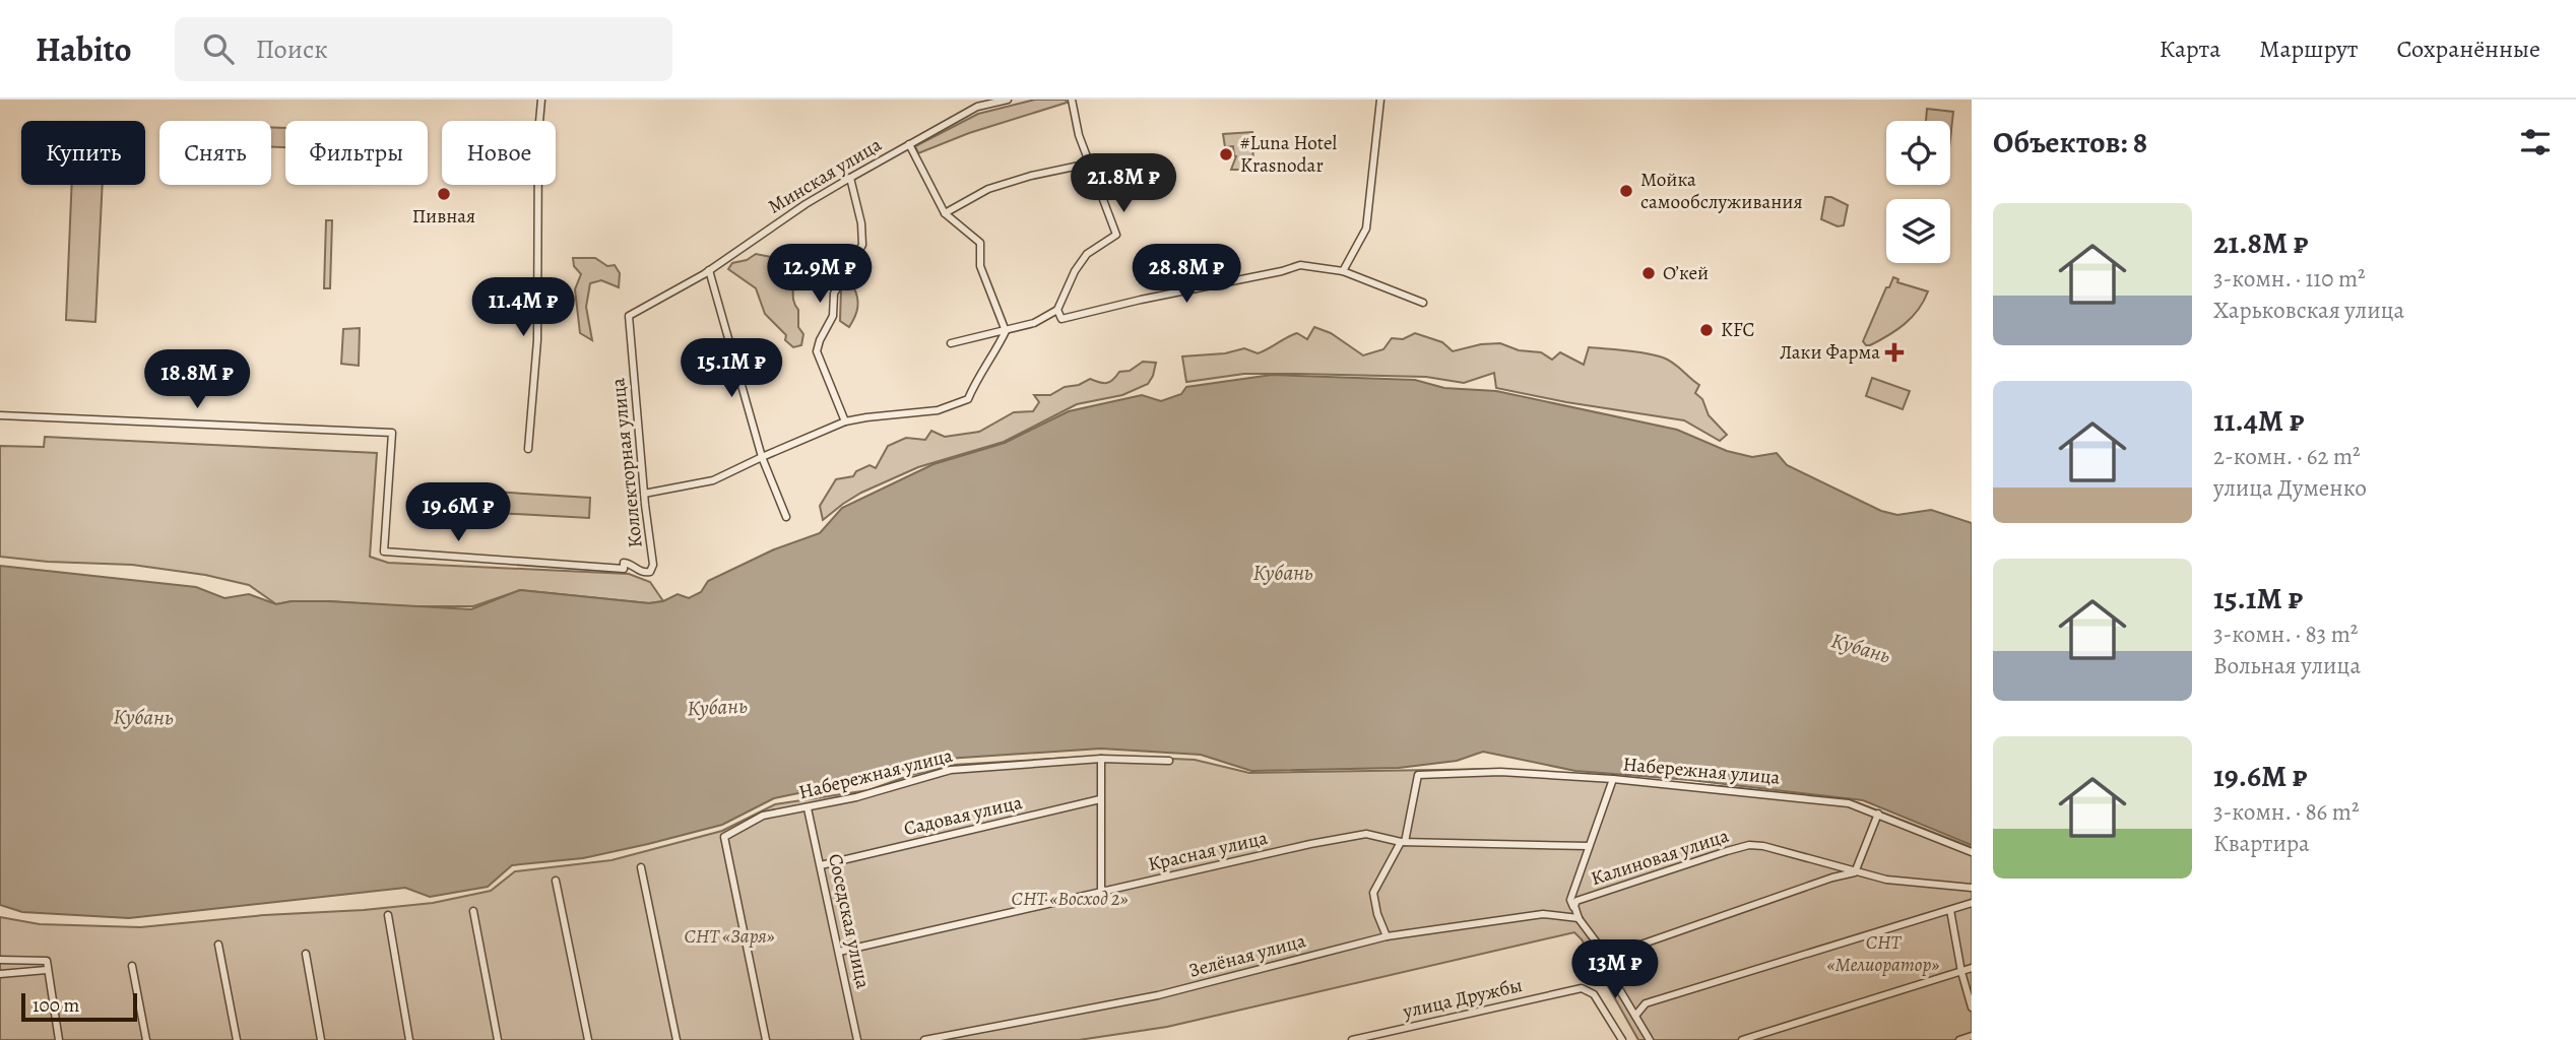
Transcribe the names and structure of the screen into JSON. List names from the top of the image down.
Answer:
{
  "streets": {
    "street": [
      "Минская улица",
      "Коллекторная улица",
      "Набережная улица",
      "Садовая улица",
      "Красная улица",
      "Калиновая улица",
      "Соседская улица",
      "Зелёная улица",
      "улица Дружбы"
    ]
  },
  "crossings": [
    ["Минская улица", "Коллекторная улица"],
    ["Набережная улица", "Красная улица"],
    ["Набережная улица", "Соседская улица"],
    ["Садовая улица", "Соседская улица"],
    ["Красная улица", "Соседская улица"],
    ["Калиновая улица", "Зелёная улица"]
  ],
  "water": ["Кубань"],
  "parks": ["СНТ «Восход 2»", "СНТ «Заря»", "СНТ «Мелиоратор»"],
  "places": {
    "other": [
      "#Luna Hotel Krasnodar",
      "Мойка самообслуживания",
      "Пивная",
      "О’кей",
      "KFC"
    ],
    "health": ["Лаки Фарма"]
  },
  "scale_bar": "100 m",
  "page": {
    "header": "Habito",
    "search": "Поиск",
    "nav": ["Карта", "Маршрут", "Сохранённые"],
    "heading": "Объектов: 8",
    "chip": [
      "Купить",
      "Снять",
      "Фильтры",
      "Новое"
    ],
    "price": [
      "21.8M ₽",
      "12.9M ₽",
      "28.8M ₽",
      "11.4M ₽",
      "15.1M ₽",
      "18.8M ₽",
      "19.6M ₽",
      "13M ₽"
    ],
    "list": [
      {
        "name": "21.8M ₽",
        "note": "3-комн. · 110 m² · Харьковская улица"
      },
      {
        "name": "11.4M ₽",
        "note": "2-комн. · 62 m² · улица Думенко"
      },
      {
        "name": "15.1M ₽",
        "note": "3-комн. · 83 m² · Вольная улица"
      },
      {
        "name": "19.6M ₽",
        "note": "3-комн. · 86 m² · Квартира"
      }
    ],
    "scale": "100 m"
  }
}
